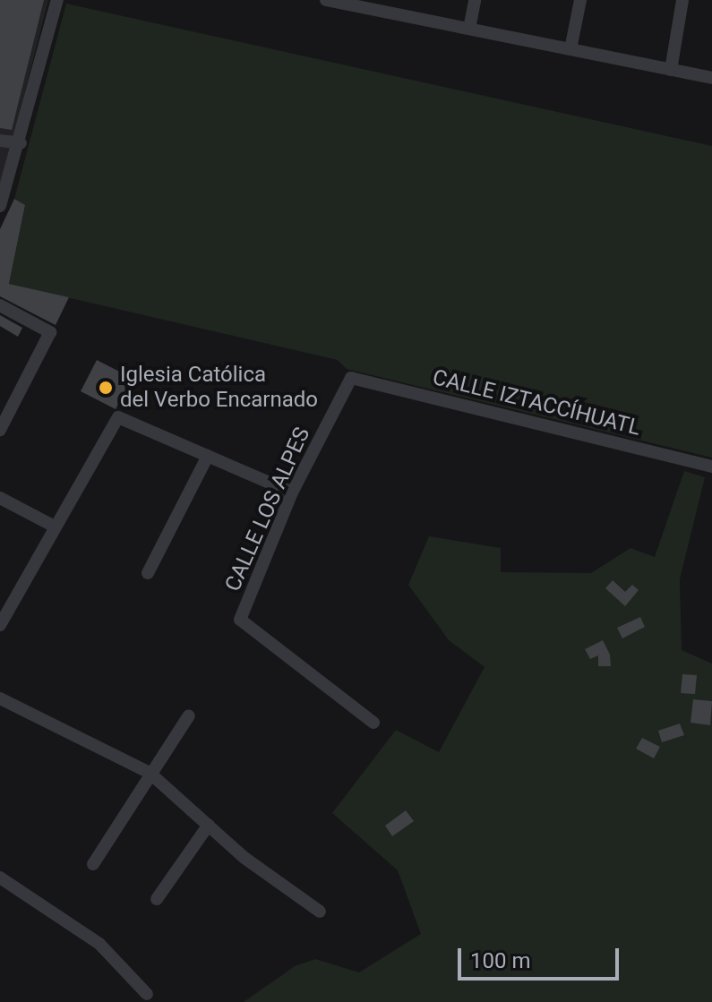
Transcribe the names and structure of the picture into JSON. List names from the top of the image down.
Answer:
{
  "streets": {
    "street": ["CALLE IZTACCÍHUATL", "CALLE LOS ALPES"]
  },
  "crossings": [
    ["CALLE IZTACCÍHUATL", "CALLE LOS ALPES"]
  ],
  "places": ["Iglesia Católica del Verbo Encarnado"],
  "scale_bar": "100 m"
}
